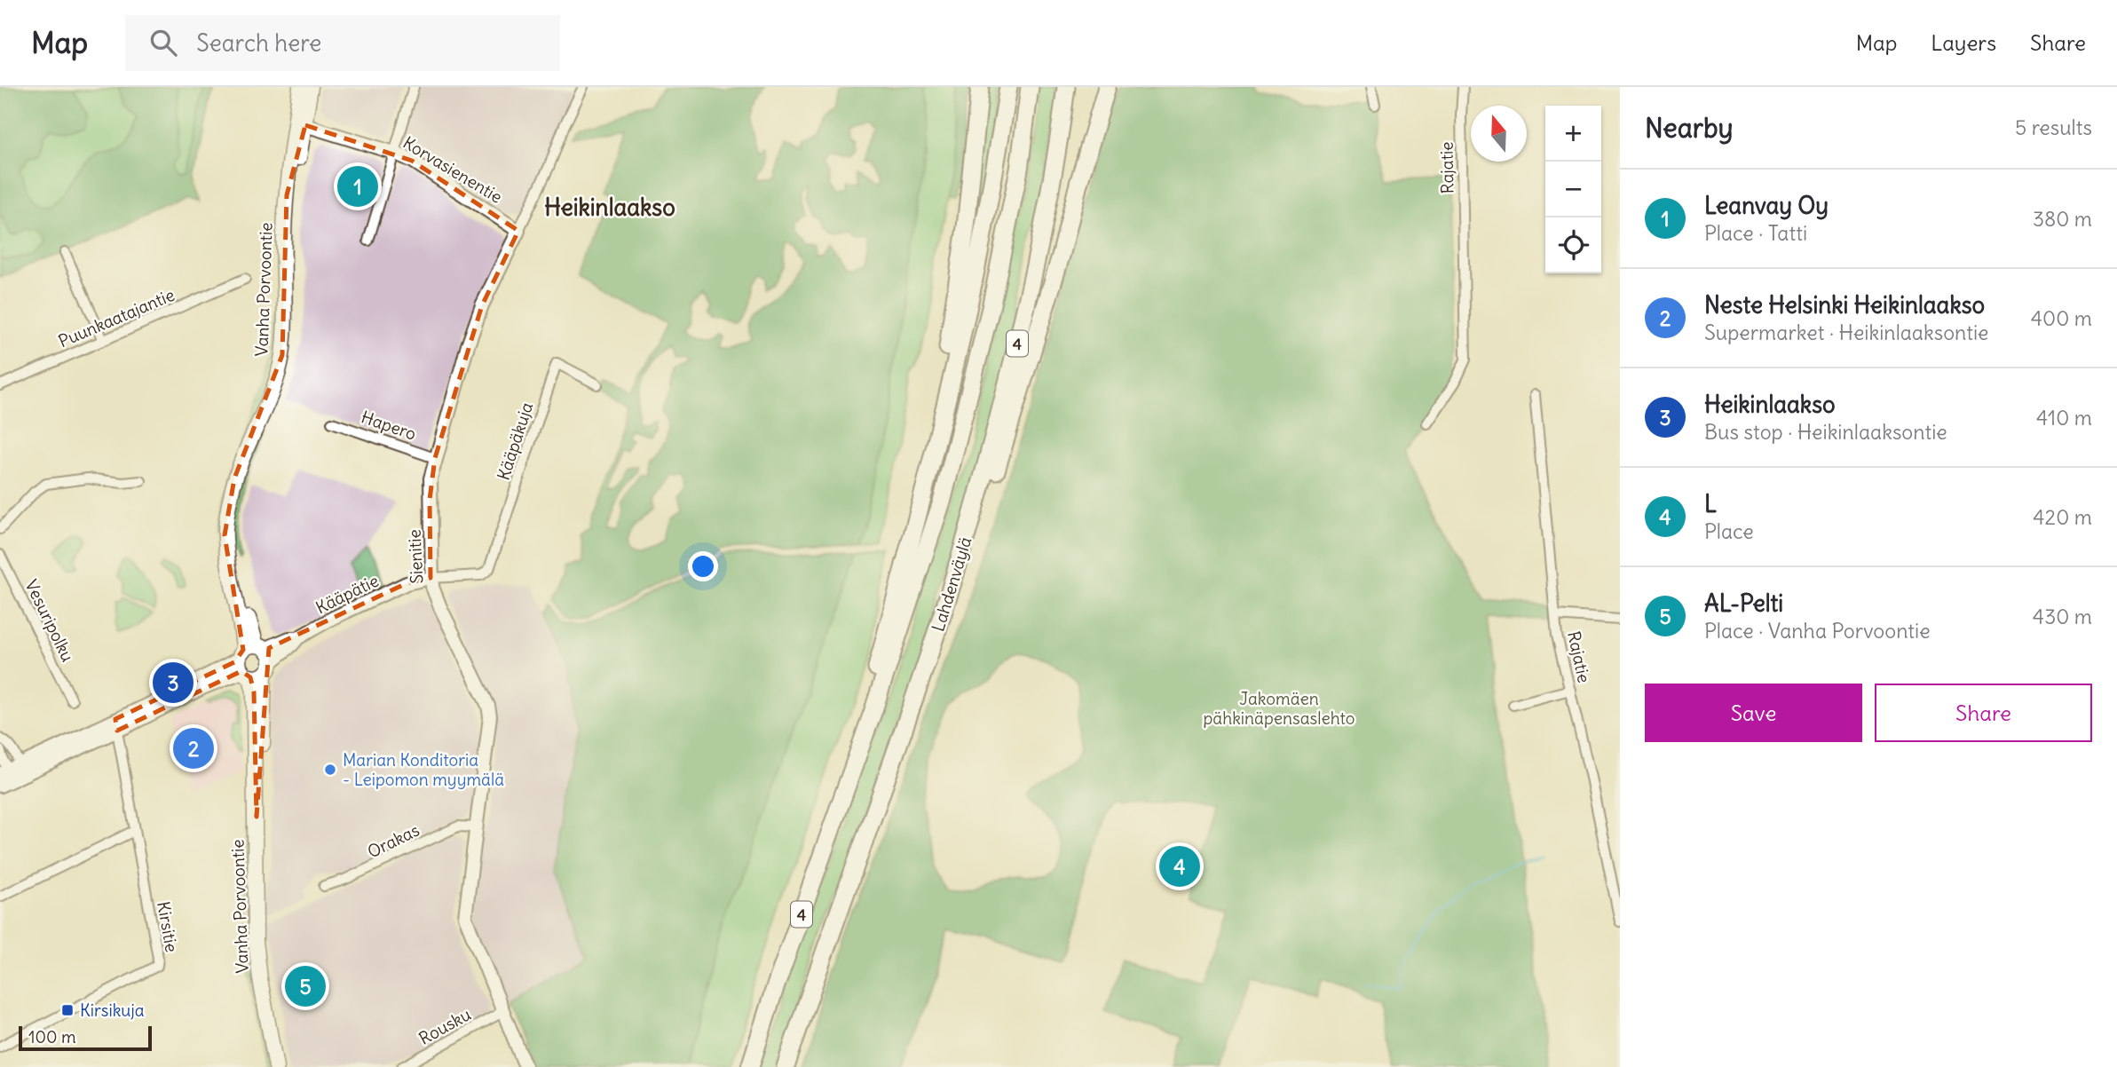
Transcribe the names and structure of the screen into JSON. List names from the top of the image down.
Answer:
{
  "streets": {
    "highway": ["4", "Lahdenväylä"],
    "main road": ["Vanha Porvoontie"],
    "street": [
      "Rajatie",
      "Korvasienentie",
      "Puunkaatajantie",
      "Hapero",
      "Kääpäkuja",
      "Sienitie",
      "Kääpätie",
      "Vesuripolku",
      "Orakas",
      "Kirsitie",
      "Rousku"
    ]
  },
  "crossings": [
    ["Korvasienentie", "Vanha Porvoontie"],
    ["Korvasienentie", "Sienitie"],
    ["Vanha Porvoontie", "Kääpätie"],
    ["Hapero", "Sienitie"],
    ["Kääpäkuja", "Kääpätie"],
    ["Sienitie", "Kääpätie"],
    ["Sienitie", "Orakas"],
    ["Sienitie", "Rousku"],
    ["Kääpätie", "Kirsitie"]
  ],
  "districts": ["Heikinlaakso"],
  "parks": ["Jakomäen pähkinäpensaslehto"],
  "places": {
    "other": ["Marian Konditoria - Leipomon myymälä"],
    "transit": ["Kirsikuja"]
  },
  "scale_bar": "100 m",
  "north": "top",
  "page": {
    "header": "Map",
    "search": "Search here",
    "nav": ["Map", "Layers", "Share"],
    "heading": ["Nearby", "5 results"],
    "map_buttons": ["+", "−"],
    "pins": [
      "1",
      "3",
      "2",
      "4",
      "5"
    ],
    "list": [
      {
        "mark": "1",
        "name": "Leanvay Oy",
        "note": "Place · Tatti",
        "value": "380 m"
      },
      {
        "mark": "2",
        "name": "Neste Helsinki Heikinlaakso",
        "note": "Supermarket · Heikinlaaksontie",
        "value": "400 m"
      },
      {
        "mark": "3",
        "name": "Heikinlaakso",
        "note": "Bus stop · Heikinlaaksontie",
        "value": "410 m"
      },
      {
        "mark": "4",
        "name": "L",
        "note": "Place",
        "value": "420 m"
      },
      {
        "mark": "5",
        "name": "AL-Pelti",
        "note": "Place · Vanha Porvoontie",
        "value": "430 m"
      }
    ],
    "buttons": ["Save", "Share"],
    "scale": "100 m"
  }
}
